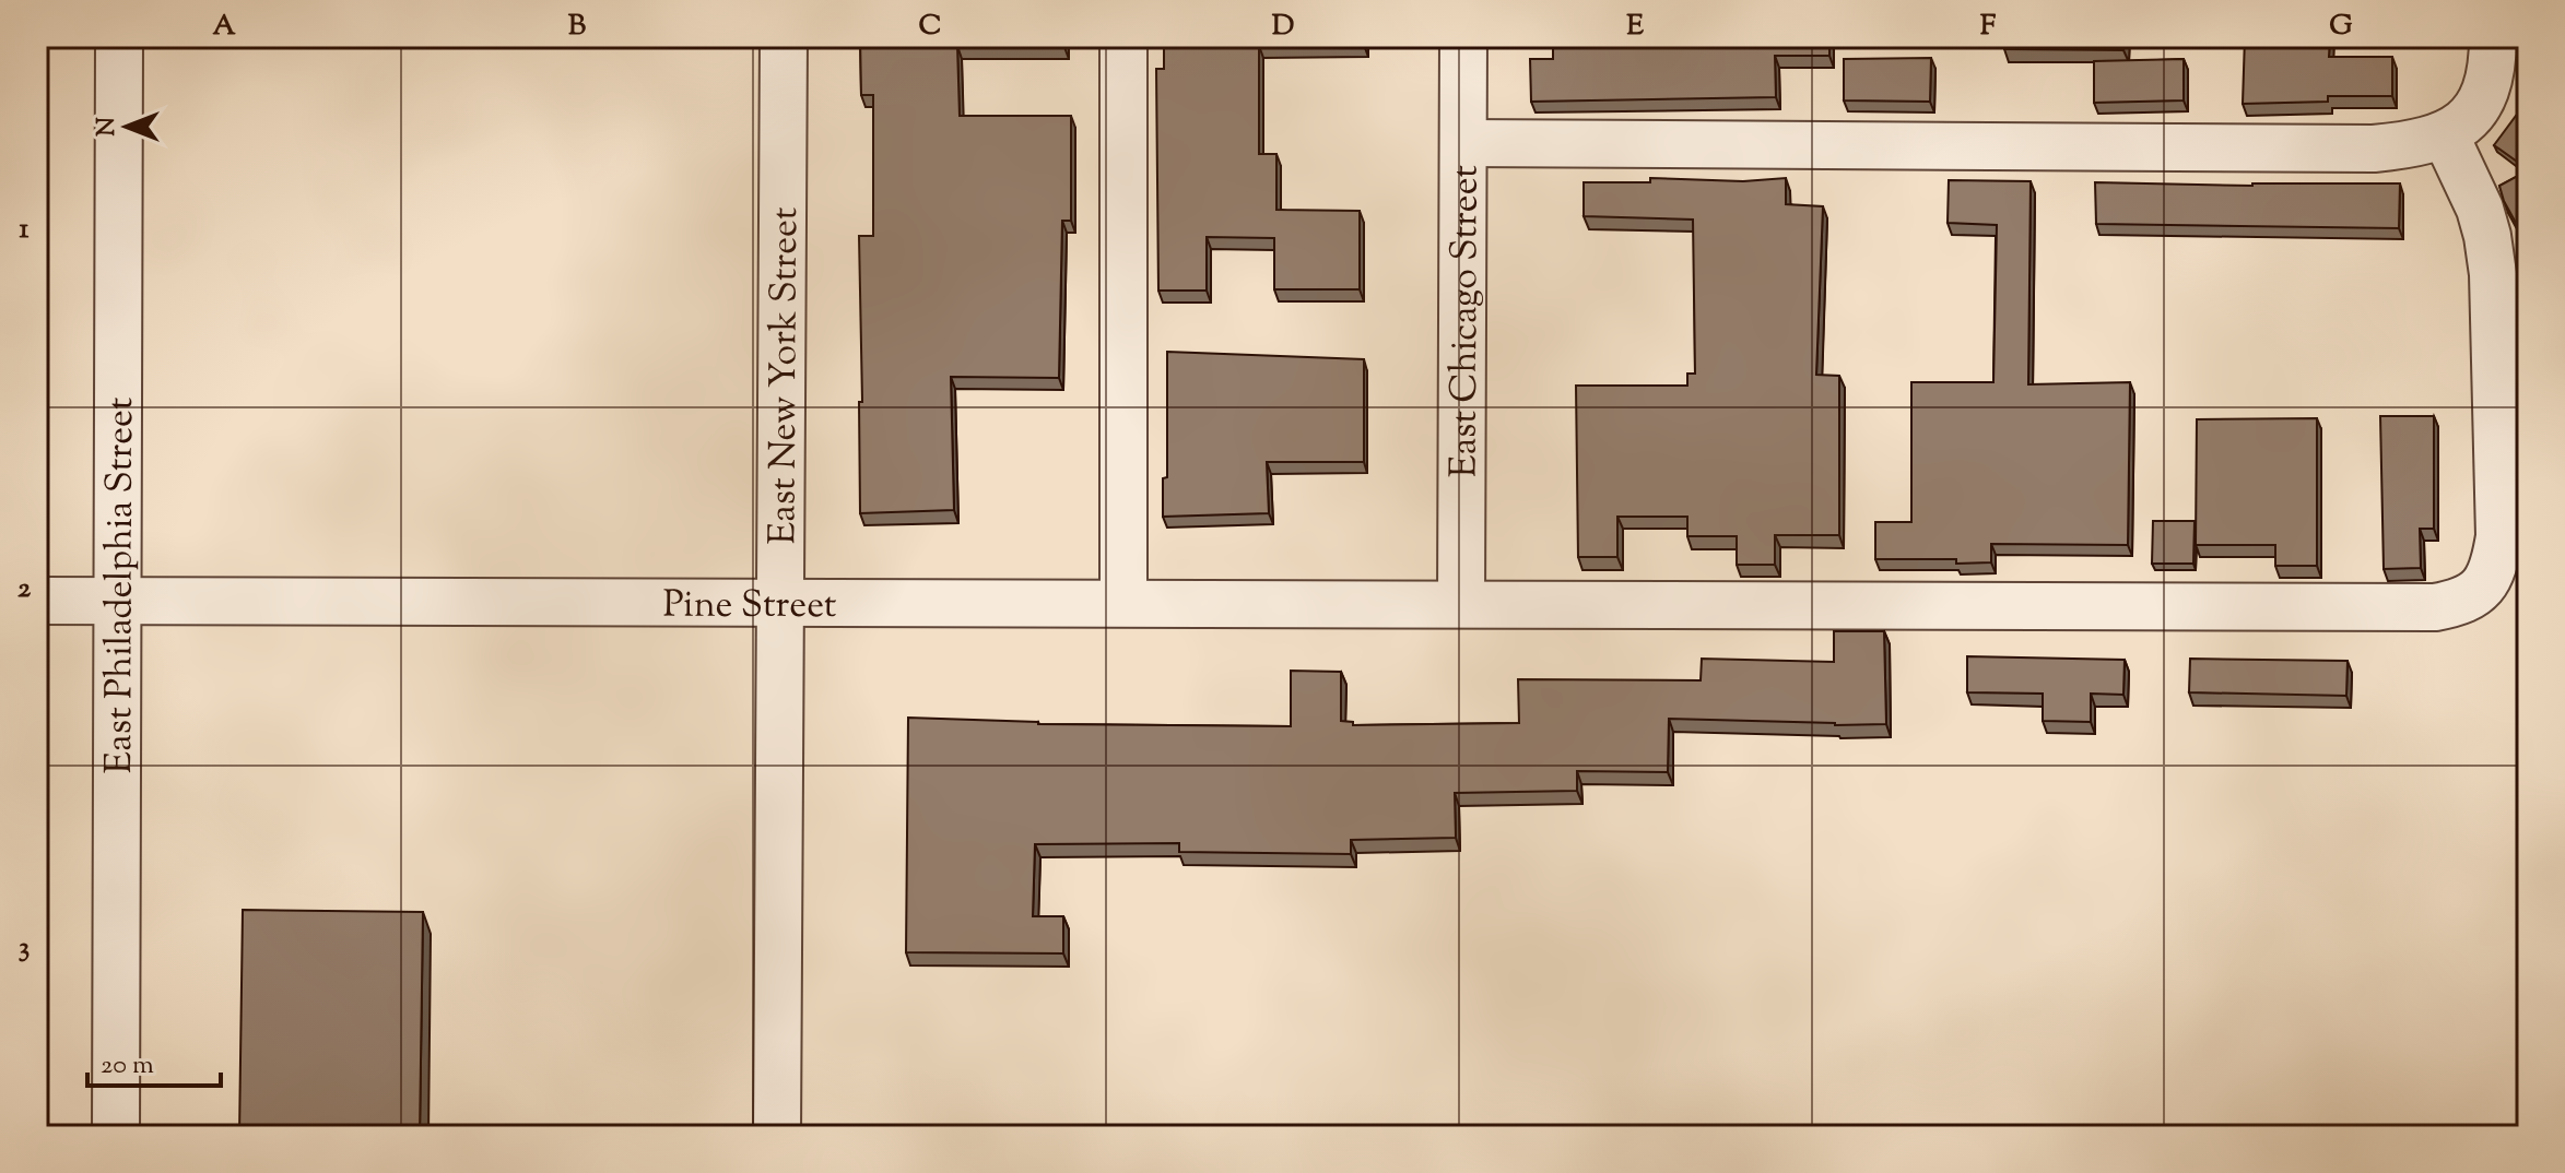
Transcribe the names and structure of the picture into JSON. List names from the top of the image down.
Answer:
{
  "streets": {
    "street": [
      "East Chicago Street",
      "East New York Street",
      "East Philadelphia Street",
      "Pine Street"
    ]
  },
  "crossings": [
    ["East Chicago Street", "Pine Street"],
    ["East New York Street", "Pine Street"],
    ["East Philadelphia Street", "Pine Street"]
  ],
  "scale_bar": "20 m",
  "north": "left",
  "grid": {
    "columns": [
      "A",
      "B",
      "C",
      "D",
      "E",
      "F",
      "G"
    ],
    "rows": ["1", "2", "3"]
  }
}
